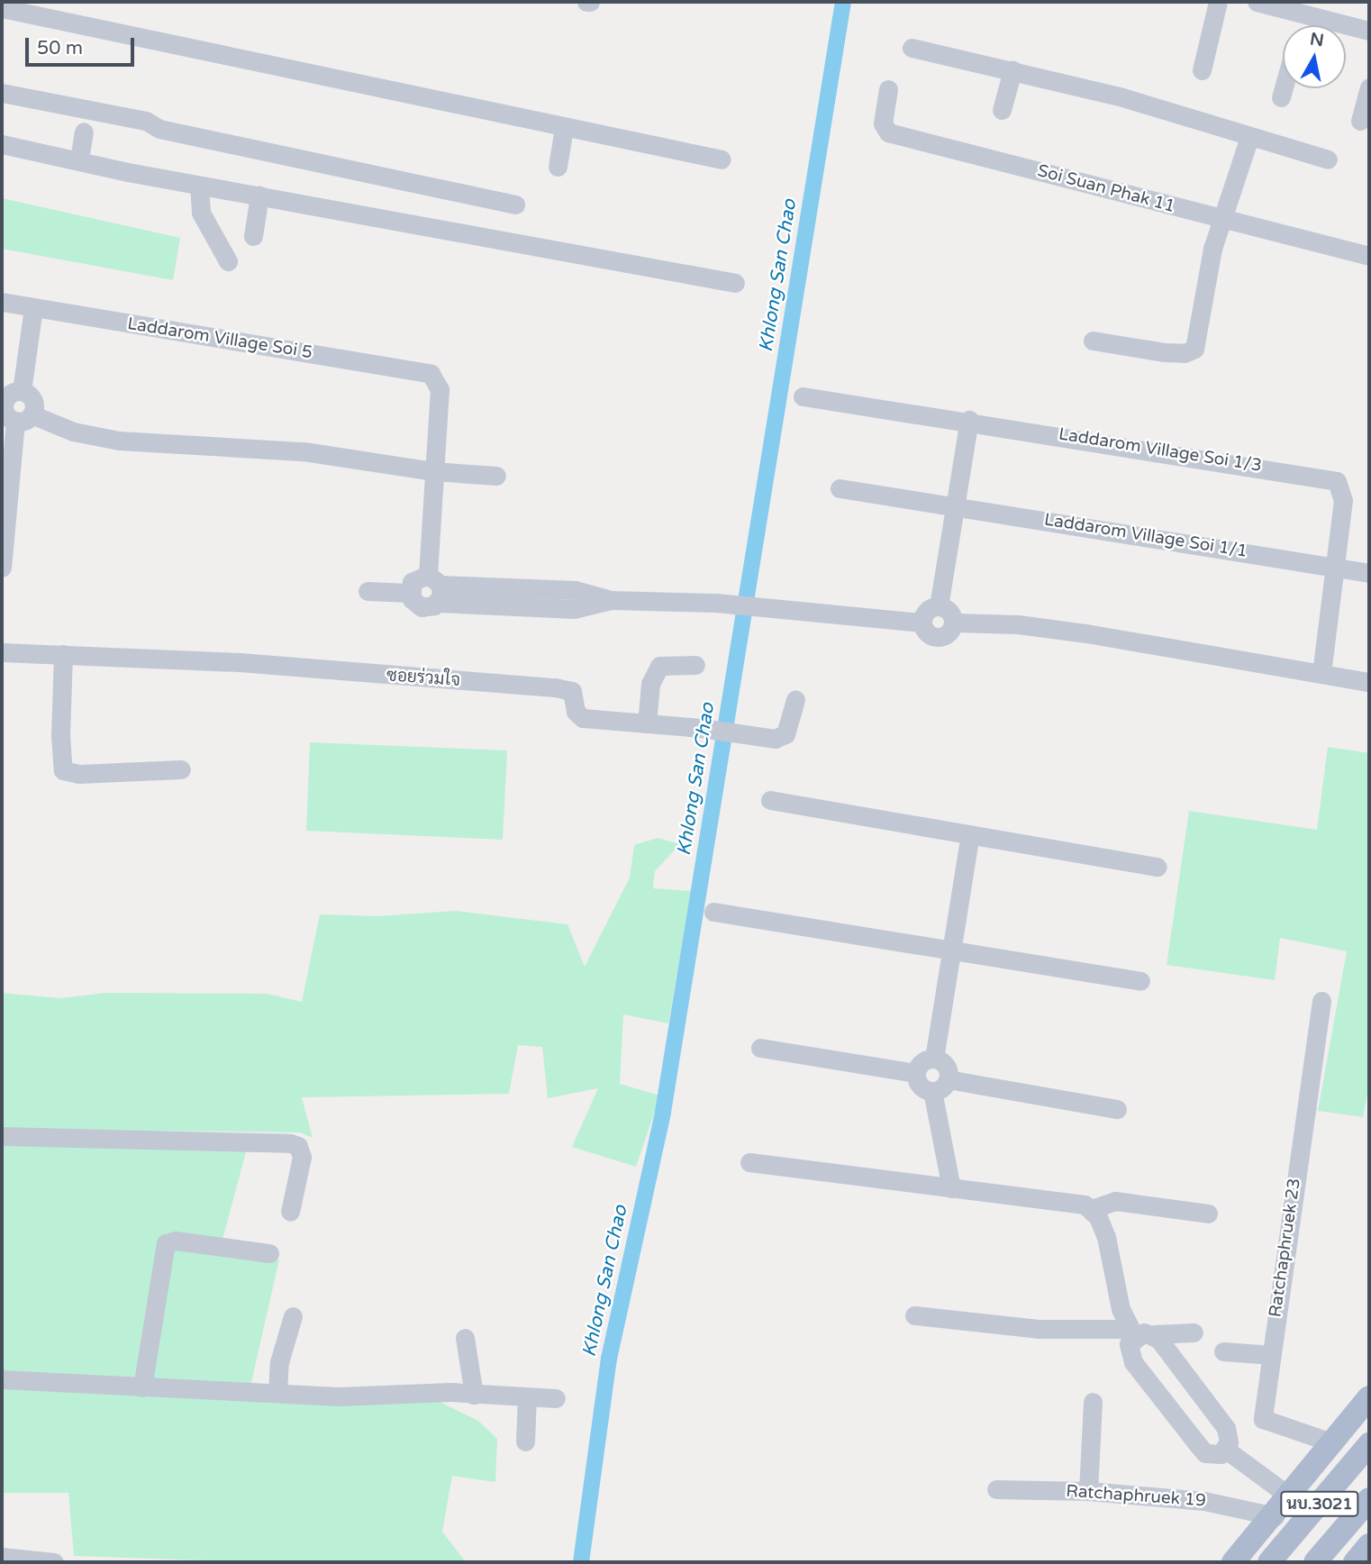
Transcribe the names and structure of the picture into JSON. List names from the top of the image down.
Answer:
{
  "streets": {
    "main road": ["นบ.3021"],
    "street": [
      "Soi Suan Phak 11",
      "Laddarom Village Soi 5",
      "Laddarom Village Soi 1/3",
      "Laddarom Village Soi 1/1",
      "ซอยร่วมใจ",
      "Ratchaphruek 23",
      "Ratchaphruek 19"
    ]
  },
  "crossings": [
    ["Laddarom Village Soi 1/3", "Laddarom Village Soi 1/1"],
    ["Ratchaphruek 23", "นบ.3021"],
    ["Ratchaphruek 19", "นบ.3021"]
  ],
  "water": ["Khlong San Chao"],
  "scale_bar": "50 m",
  "north": "top"
}
